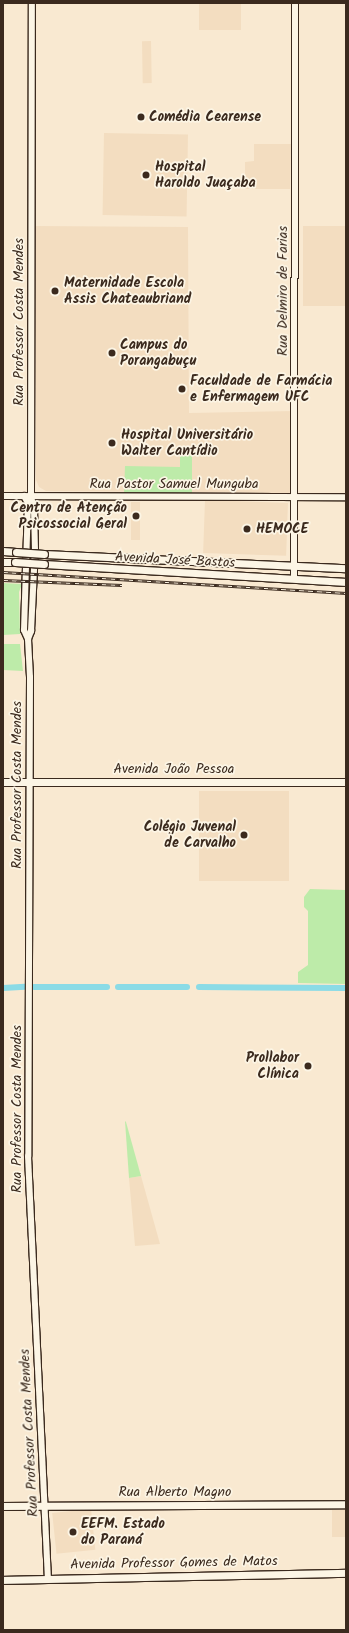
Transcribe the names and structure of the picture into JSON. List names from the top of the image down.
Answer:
{
  "streets": {
    "main road": [
      "Avenida José Bastos",
      "Avenida João Pessoa",
      "Rua Alberto Magno",
      "Avenida Professor Gomes de Matos"
    ],
    "street": ["Rua Delmiro de Farias", "Rua Professor Costa Mendes", "Rua Pastor Samuel Munguba"]
  },
  "crossings": [
    ["Rua Delmiro de Farias", "Rua Pastor Samuel Munguba"],
    ["Rua Delmiro de Farias", "Avenida José Bastos"],
    ["Rua Professor Costa Mendes", "Rua Pastor Samuel Munguba"],
    ["Rua Professor Costa Mendes", "Avenida João Pessoa"],
    ["Rua Professor Costa Mendes", "Rua Alberto Magno"],
    ["Rua Professor Costa Mendes", "Avenida Professor Gomes de Matos"]
  ],
  "places": [
    "Comédia Cearense",
    "Hospital Haroldo Juaçaba",
    "Maternidade Escola Assis Chateaubriand",
    "Campus do Porangabuçu",
    "Faculdade de Farmácia e Enfermagem UFC",
    "Hospital Universitário Walter Cantídio",
    "Centro de Atenção Psicossocial Geral",
    "HEMOCE",
    "Colégio Juvenal de Carvalho",
    "Prollabor Clínica",
    "EEFM. Estado do Paraná"
  ]
}
